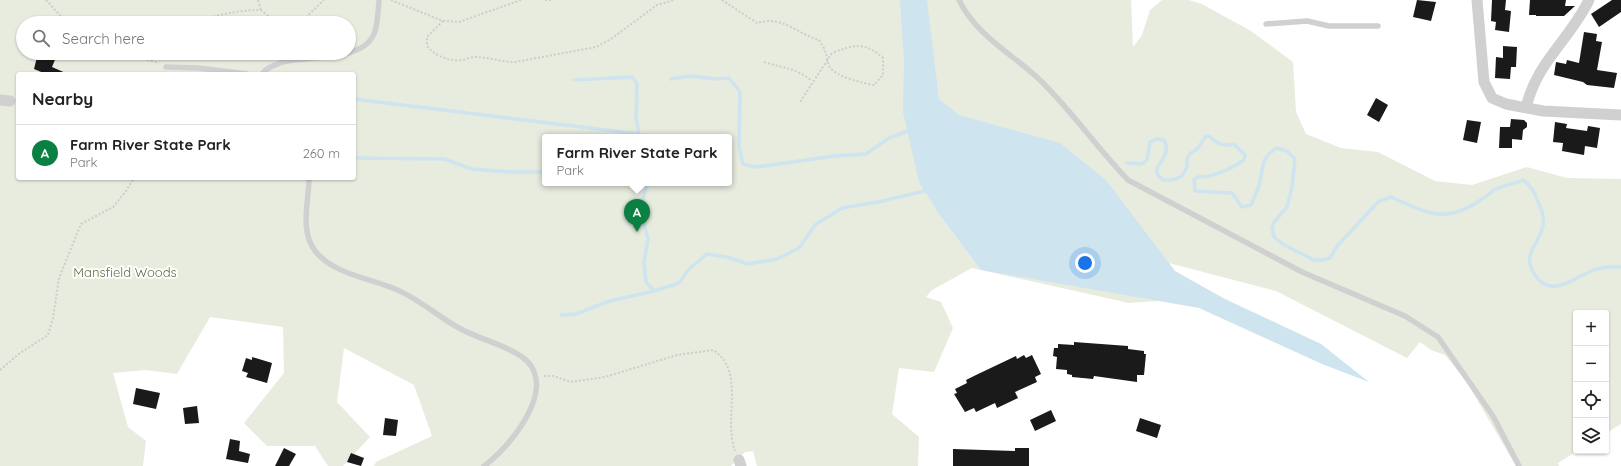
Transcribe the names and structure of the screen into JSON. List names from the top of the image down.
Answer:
{
  "parks": ["Mansfield Woods"],
  "page": {
    "search": "Search here",
    "heading": "Nearby",
    "list": [
      {
        "mark": "A",
        "name": "Farm River State Park",
        "note": "Park",
        "value": "260 m"
      }
    ],
    "popup": ["Farm River State Park", "Park"],
    "pins": "A",
    "map_buttons": ["+", "−"]
  }
}
